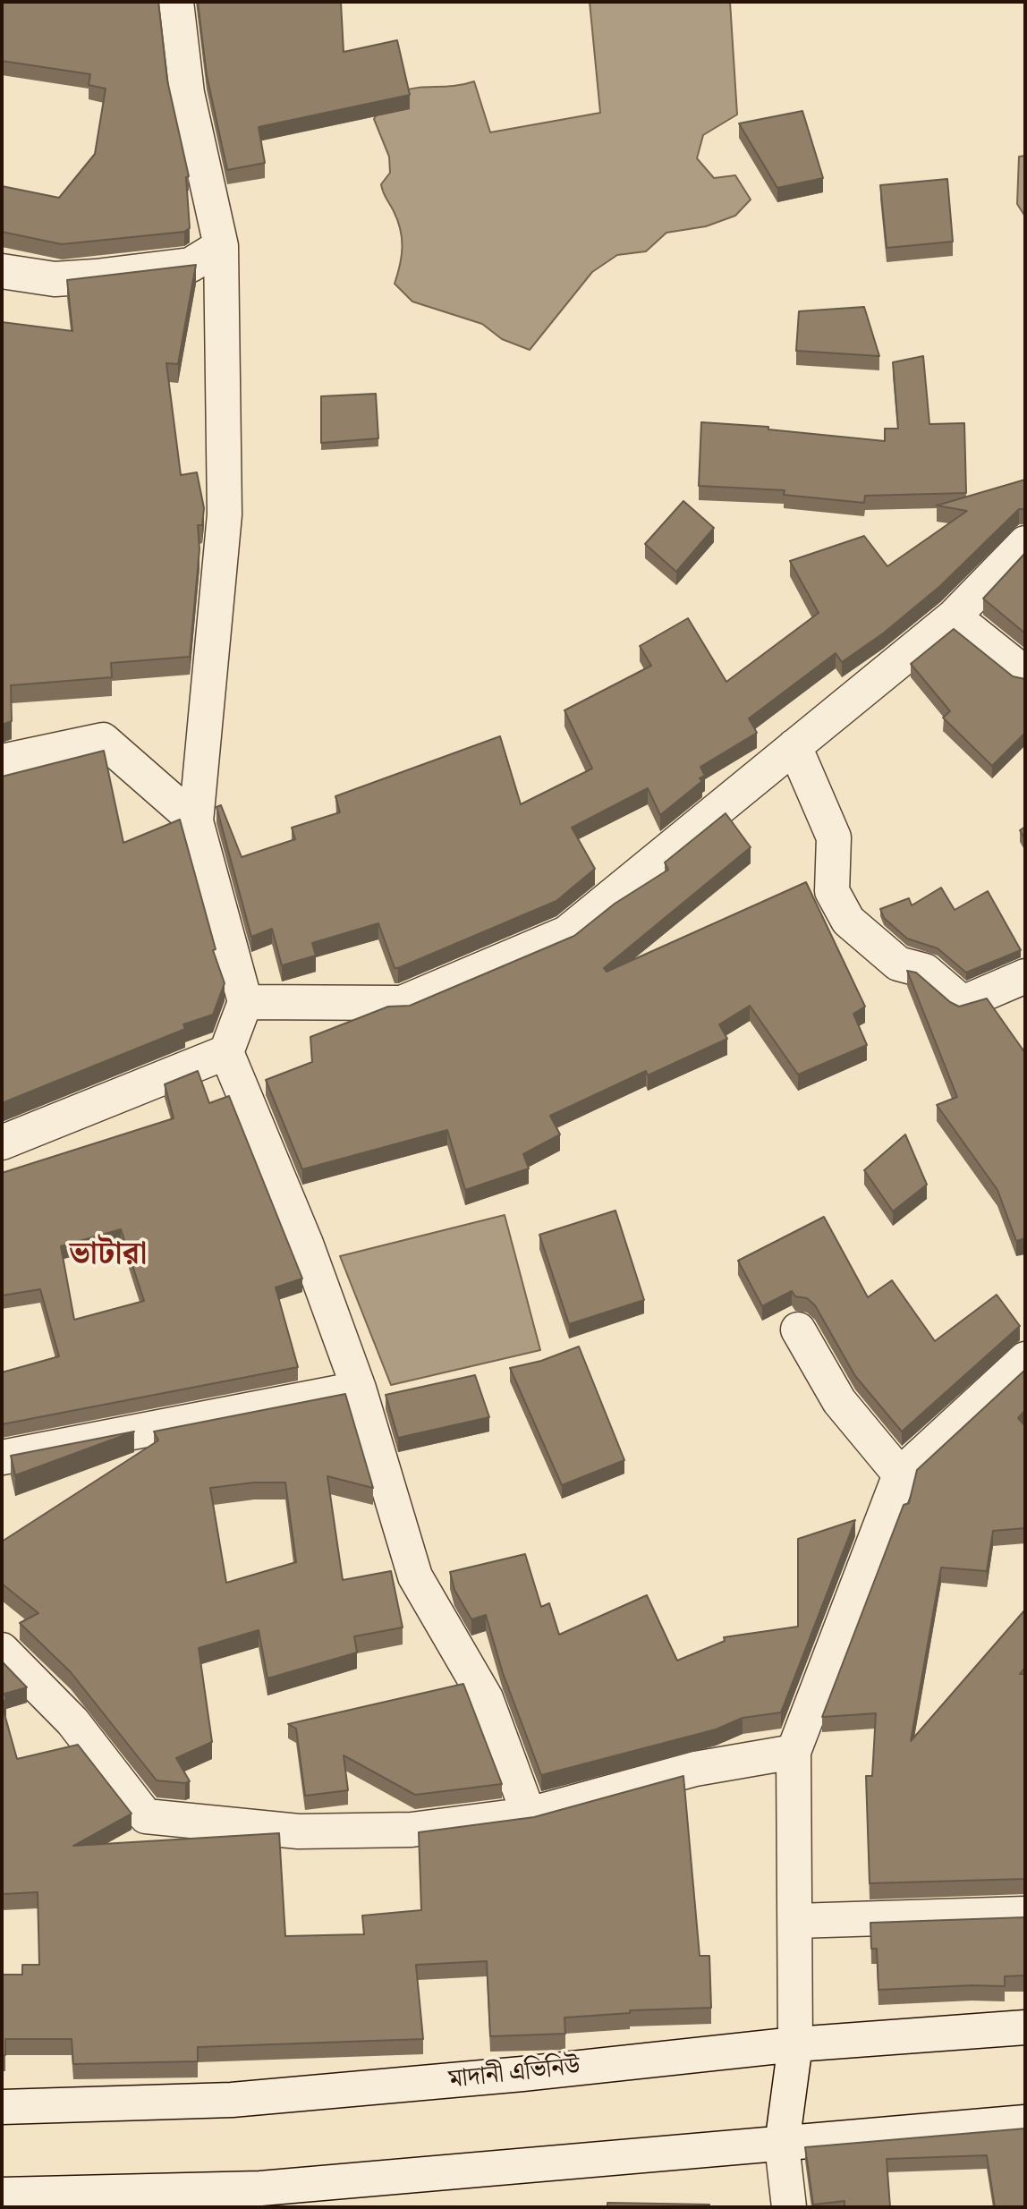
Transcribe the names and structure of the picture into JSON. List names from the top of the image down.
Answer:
{
  "streets": {
    "street": ["মাদানী এভিনিউ"]
  },
  "districts": ["ভাটারা"]
}
